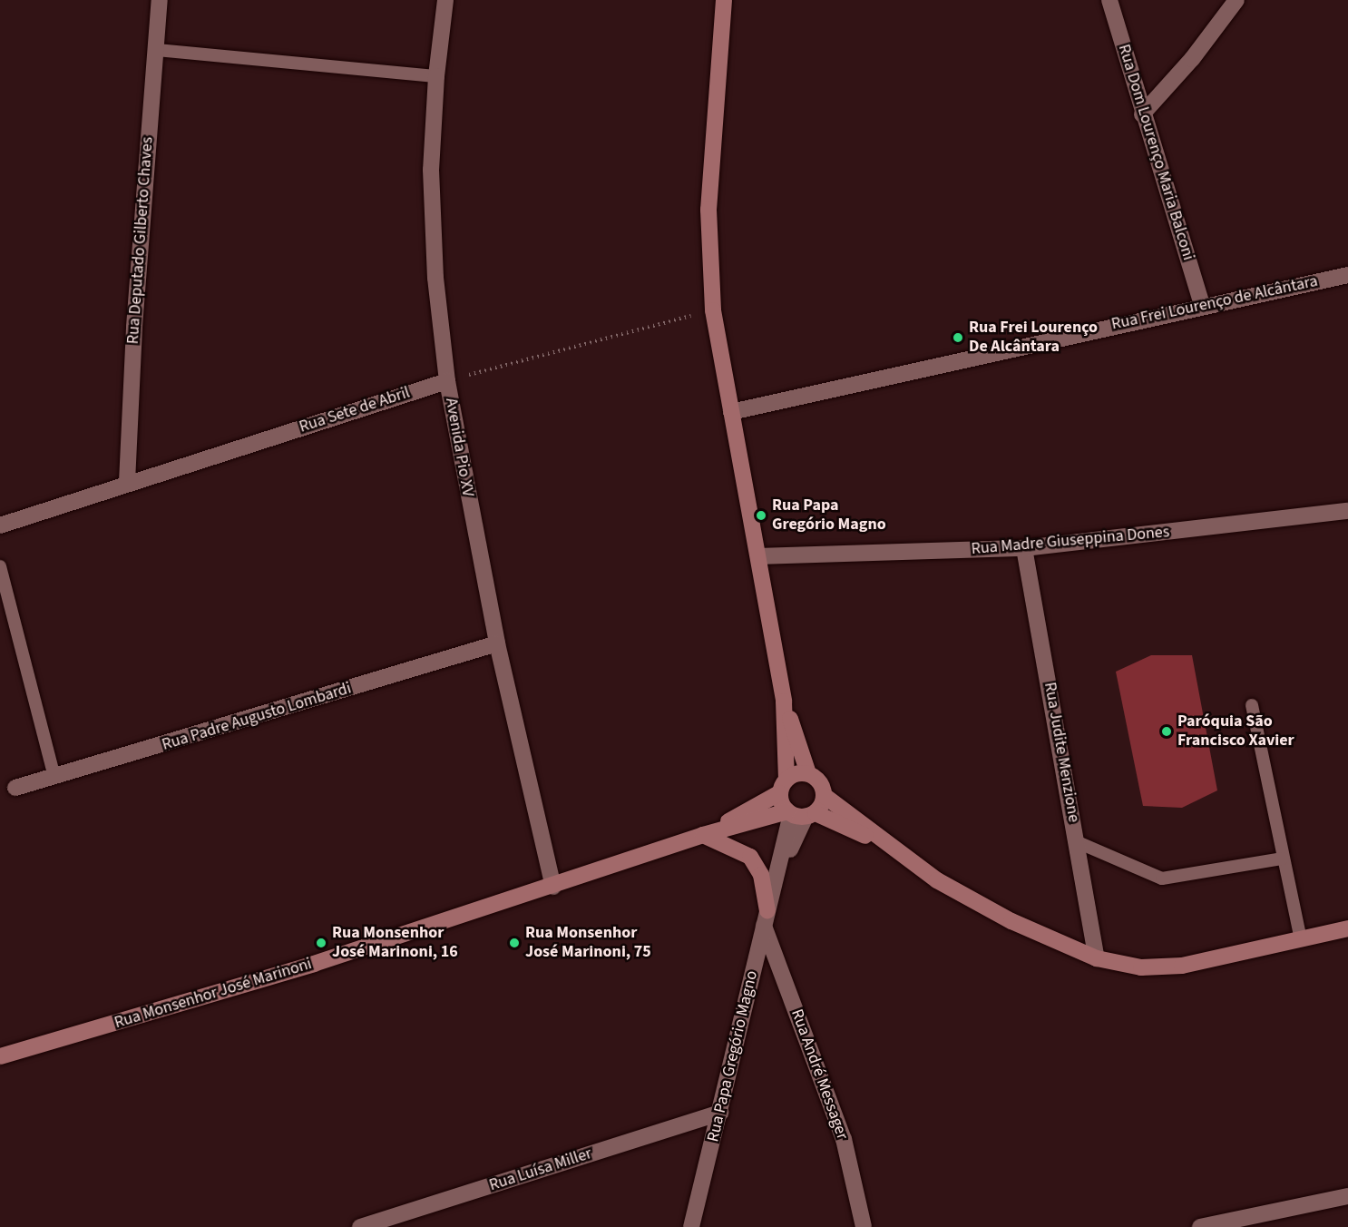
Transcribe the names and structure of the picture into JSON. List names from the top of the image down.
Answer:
{
  "streets": {
    "street": [
      "Rua Dom Lourenço Maria Balconi",
      "Rua Deputado Gilberto Chaves",
      "Rua Frei Lourenço de Alcântara",
      "Rua Sete de Abril",
      "Avenida Pio XV",
      "Rua Madre Giuseppina Dones",
      "Rua Padre Augusto Lombardi",
      "Rua Judite Menzione",
      "Rua Monsenhor José Marinoni",
      "Rua Papa Gregório Magno",
      "Rua André Messager",
      "Rua Luísa Miller"
    ]
  },
  "crossings": [
    ["Rua Dom Lourenço Maria Balconi", "Rua Frei Lourenço de Alcântara"],
    ["Rua Deputado Gilberto Chaves", "Rua Sete de Abril"],
    ["Rua Sete de Abril", "Avenida Pio XV"],
    ["Avenida Pio XV", "Rua Padre Augusto Lombardi"],
    ["Avenida Pio XV", "Rua Monsenhor José Marinoni"],
    ["Rua Madre Giuseppina Dones", "Rua Judite Menzione"],
    ["Rua Monsenhor José Marinoni", "Rua Papa Gregório Magno"],
    ["Rua Papa Gregório Magno", "Rua André Messager"],
    ["Rua Papa Gregório Magno", "Rua Luísa Miller"]
  ],
  "places": [
    "Rua Frei Lourenço De Alcântara",
    "Rua Papa Gregório Magno",
    "Paróquia São Francisco Xavier",
    "Rua Monsenhor José Marinoni, 16",
    "Rua Monsenhor José Marinoni, 75"
  ]
}
